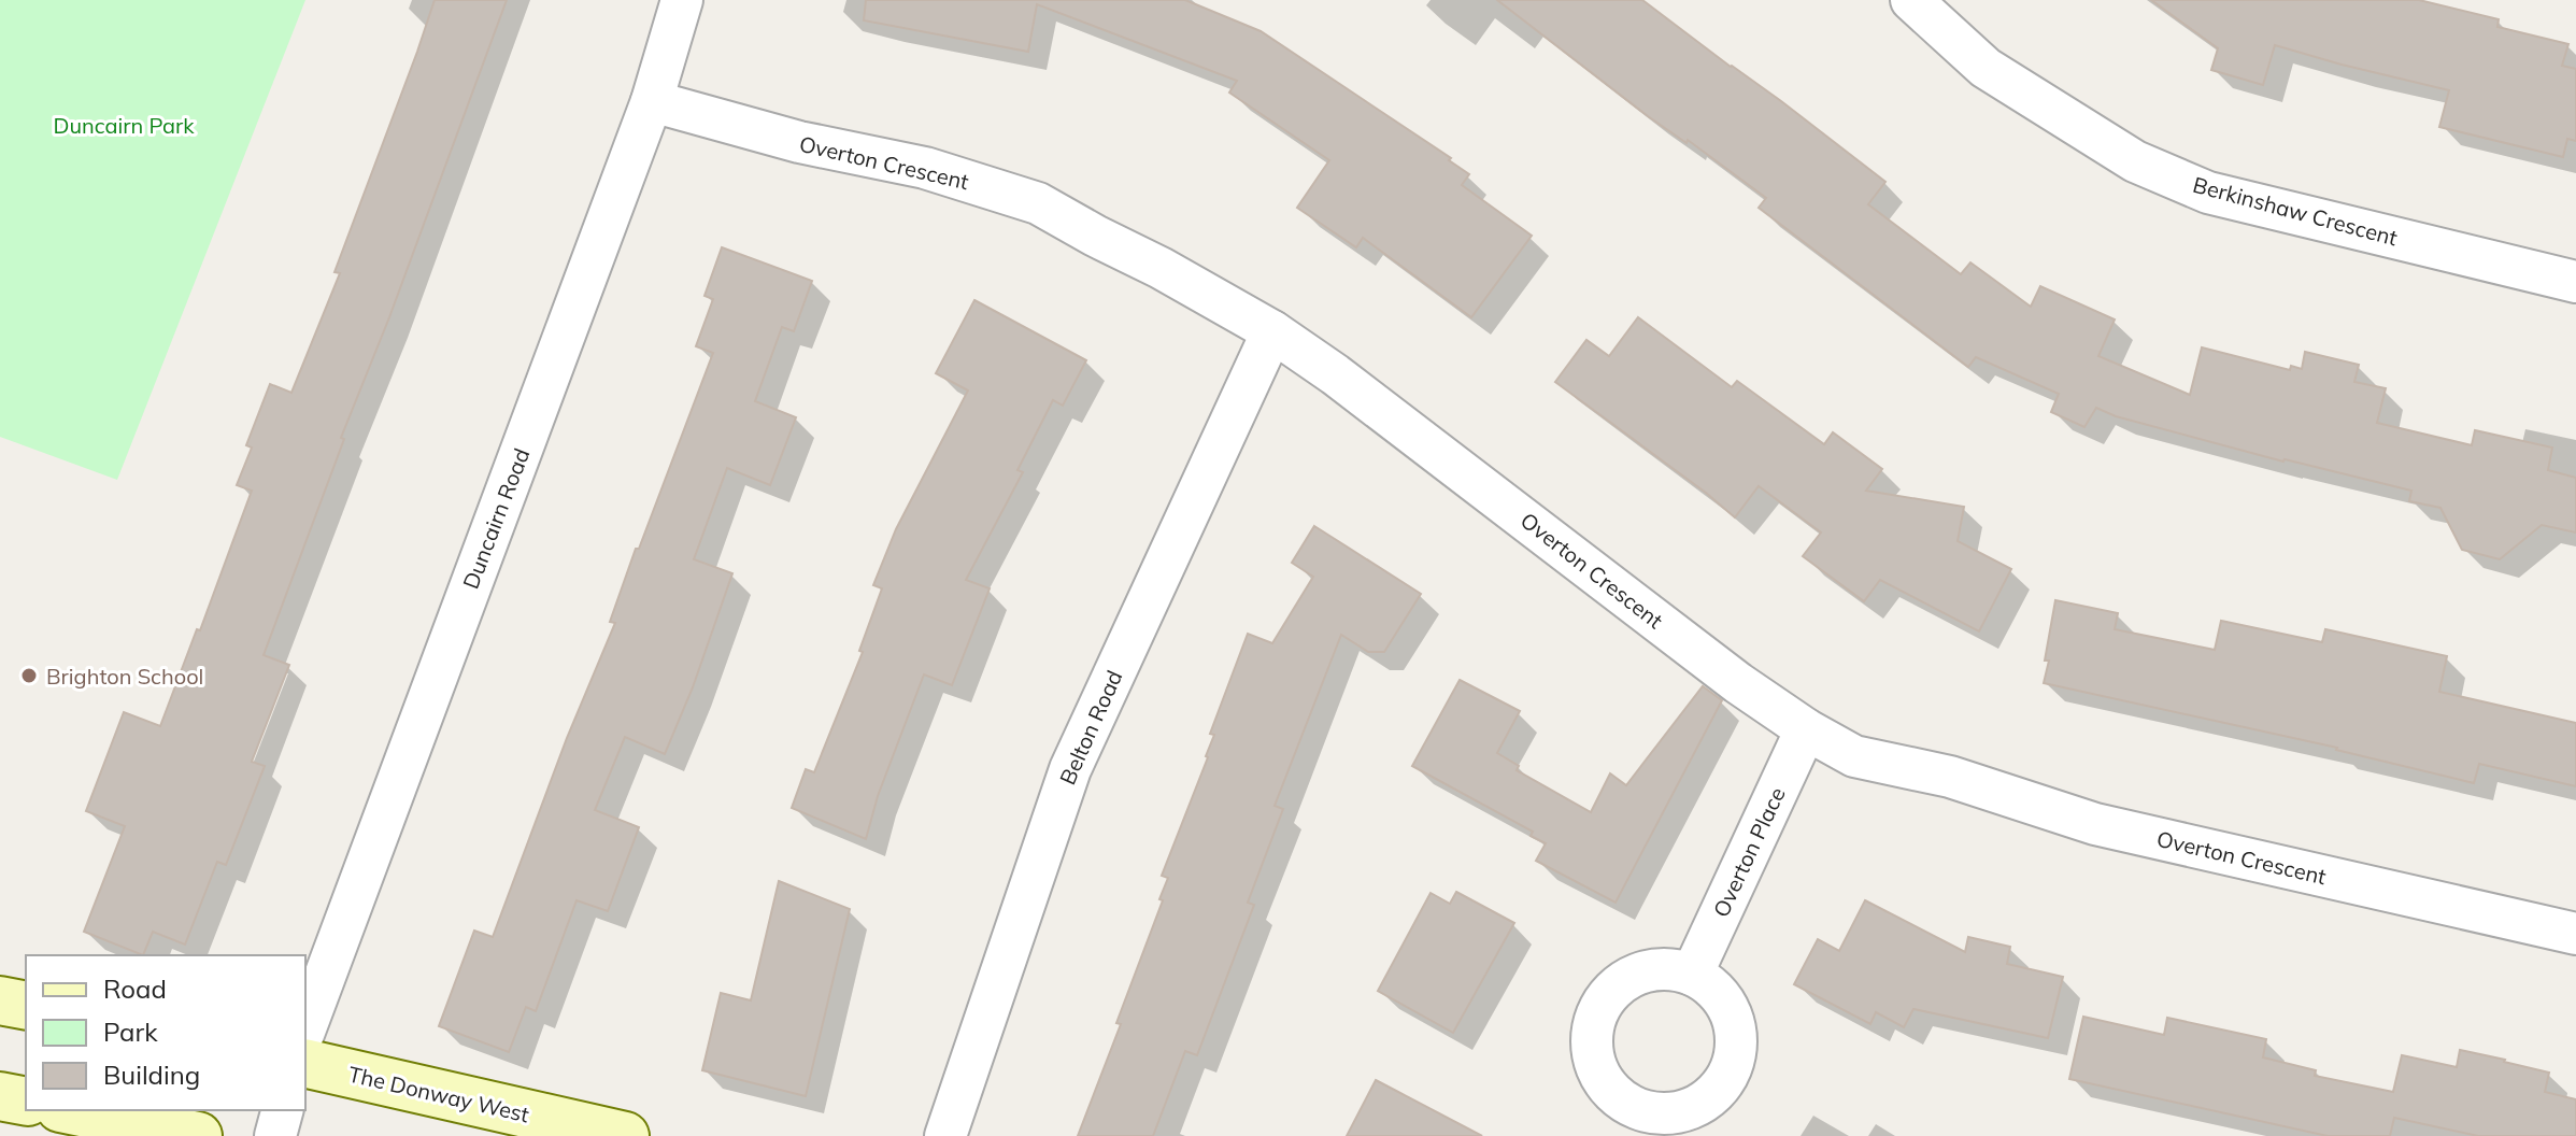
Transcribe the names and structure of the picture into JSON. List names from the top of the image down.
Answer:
{
  "streets": {
    "street": [
      "Overton Crescent",
      "Berkinshaw Crescent",
      "Duncairn Road",
      "Belton Road",
      "Overton Place",
      "The Donway West"
    ]
  },
  "crossings": [
    ["Overton Crescent", "Duncairn Road"],
    ["Overton Crescent", "Belton Road"],
    ["Overton Crescent", "Overton Place"]
  ],
  "parks": ["Duncairn Park"],
  "places": ["Brighton School"],
  "legend": ["Road", "Park", "Building"]
}
